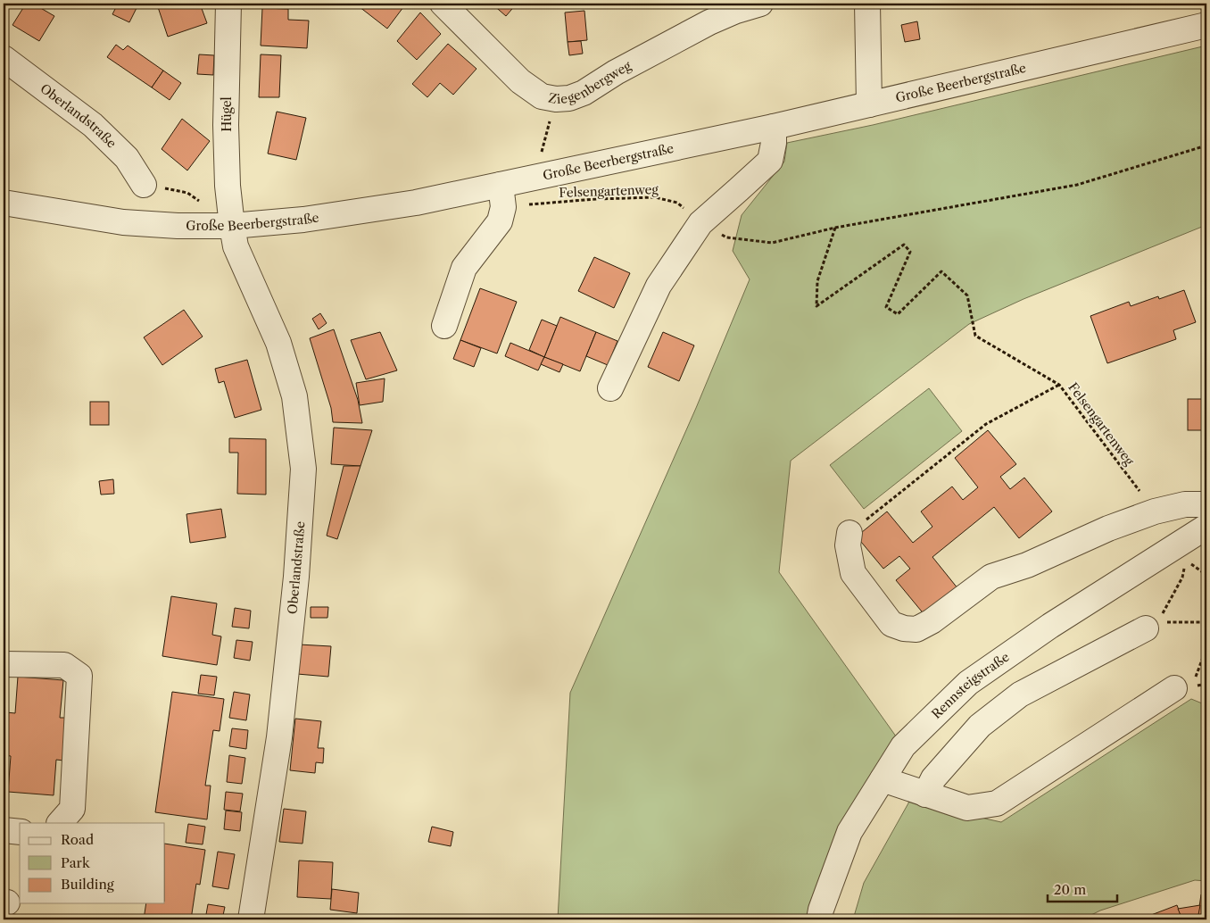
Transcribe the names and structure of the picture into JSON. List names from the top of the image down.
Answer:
{
  "streets": {
    "street": [
      "Ziegenbergweg",
      "Große Beerbergstraße",
      "Hügel",
      "Oberlandstraße",
      "Rennsteigstraße"
    ],
    "path": ["Felsengartenweg"]
  },
  "crossings": [
    ["Große Beerbergstraße", "Hügel"],
    ["Große Beerbergstraße", "Oberlandstraße"],
    ["Große Beerbergstraße", "Felsengartenweg"],
    ["Hügel", "Oberlandstraße"]
  ],
  "legend": ["Road", "Park", "Building"],
  "scale_bar": "20 m"
}
